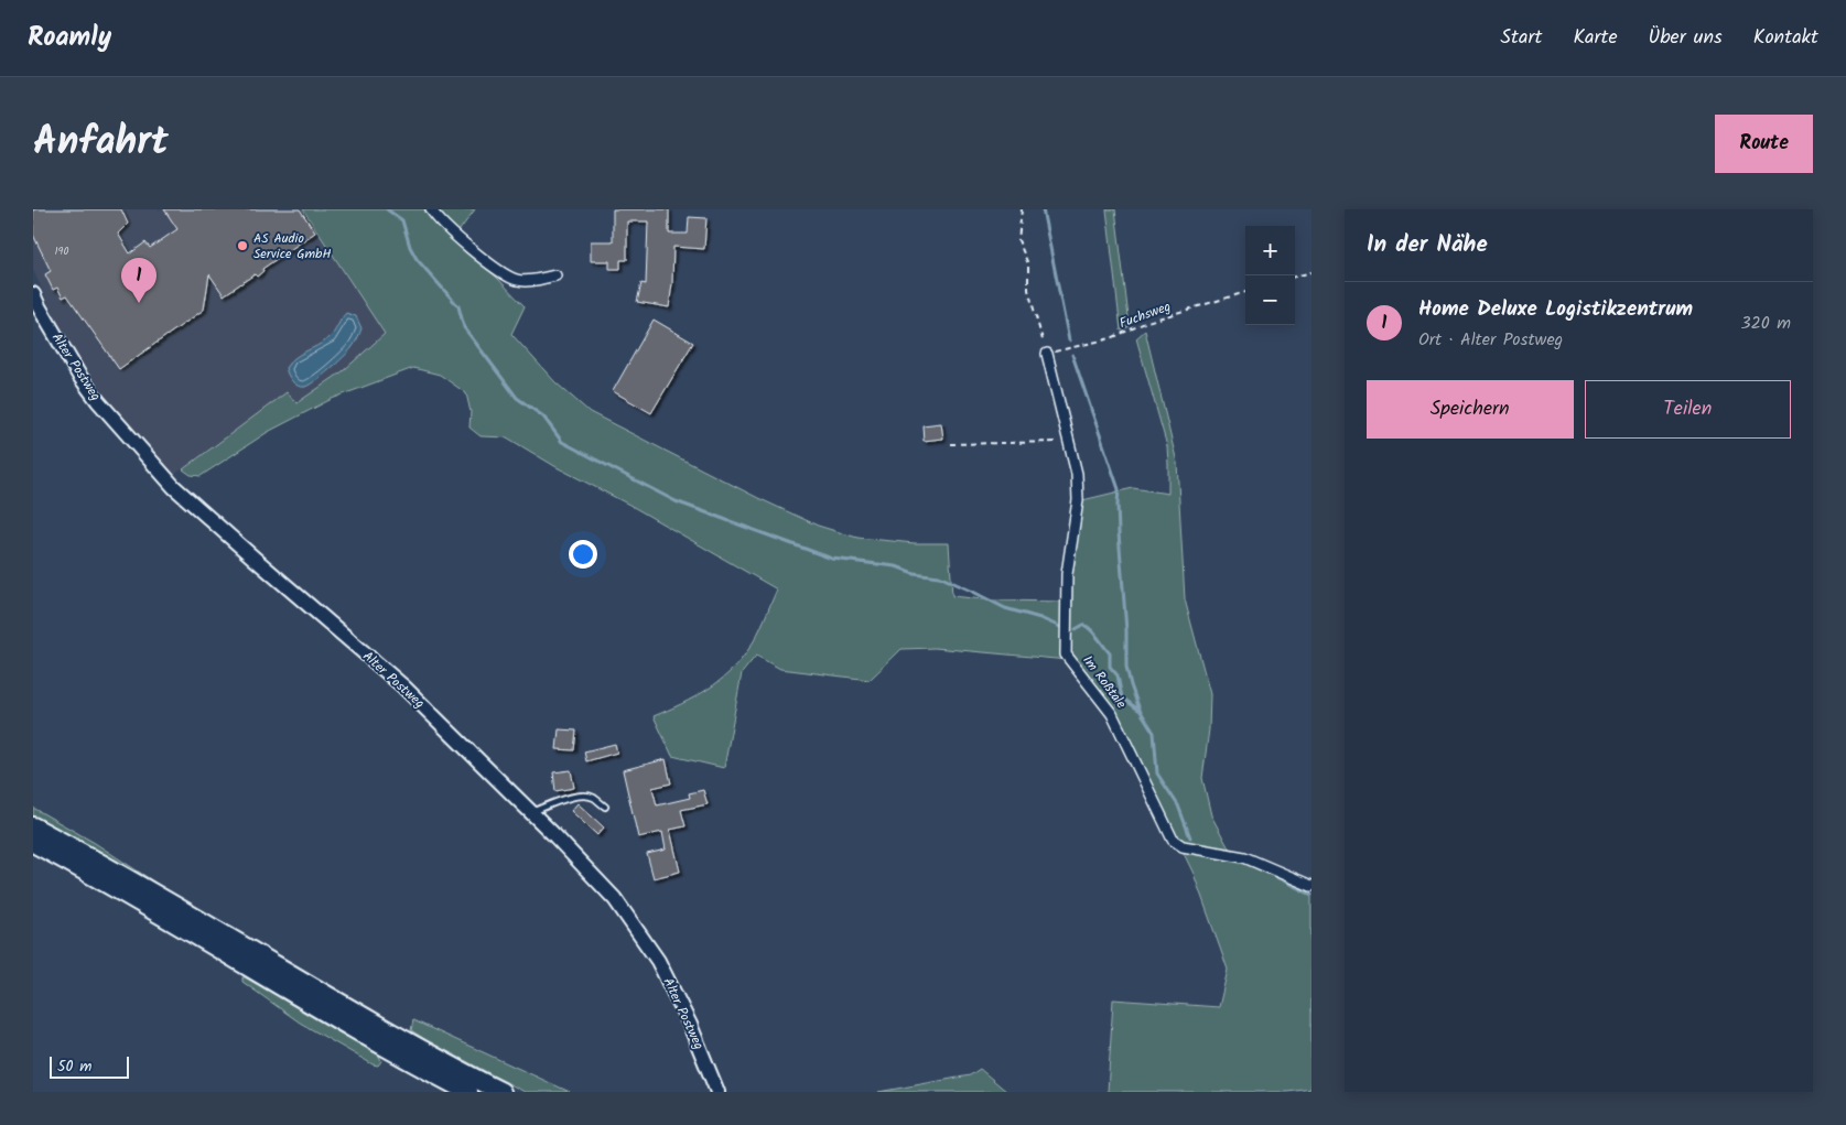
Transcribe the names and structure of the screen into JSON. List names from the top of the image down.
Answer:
{
  "streets": {
    "street": ["Alter Postweg", "Im Roßtale"],
    "path": ["Fuchsweg"]
  },
  "crossings": [
    ["Fuchsweg", "Im Roßtale"]
  ],
  "places": ["AS Audio Service GmbH"],
  "house_numbers": ["190"],
  "scale_bar": "50 m",
  "page": {
    "header": "Roamly",
    "nav": [
      "Start",
      "Karte",
      "Über uns",
      "Kontakt"
    ],
    "title": "Anfahrt",
    "buttons": [
      "Route",
      ["Speichern", "Teilen"]
    ],
    "heading": "In der Nähe",
    "map_buttons": ["+", "−"],
    "pins": "1",
    "list": [
      {
        "mark": "1",
        "name": "Home Deluxe Logistikzentrum",
        "note": "Ort · Alter Postweg",
        "value": "320 m"
      }
    ],
    "scale": "50 m"
  }
}
